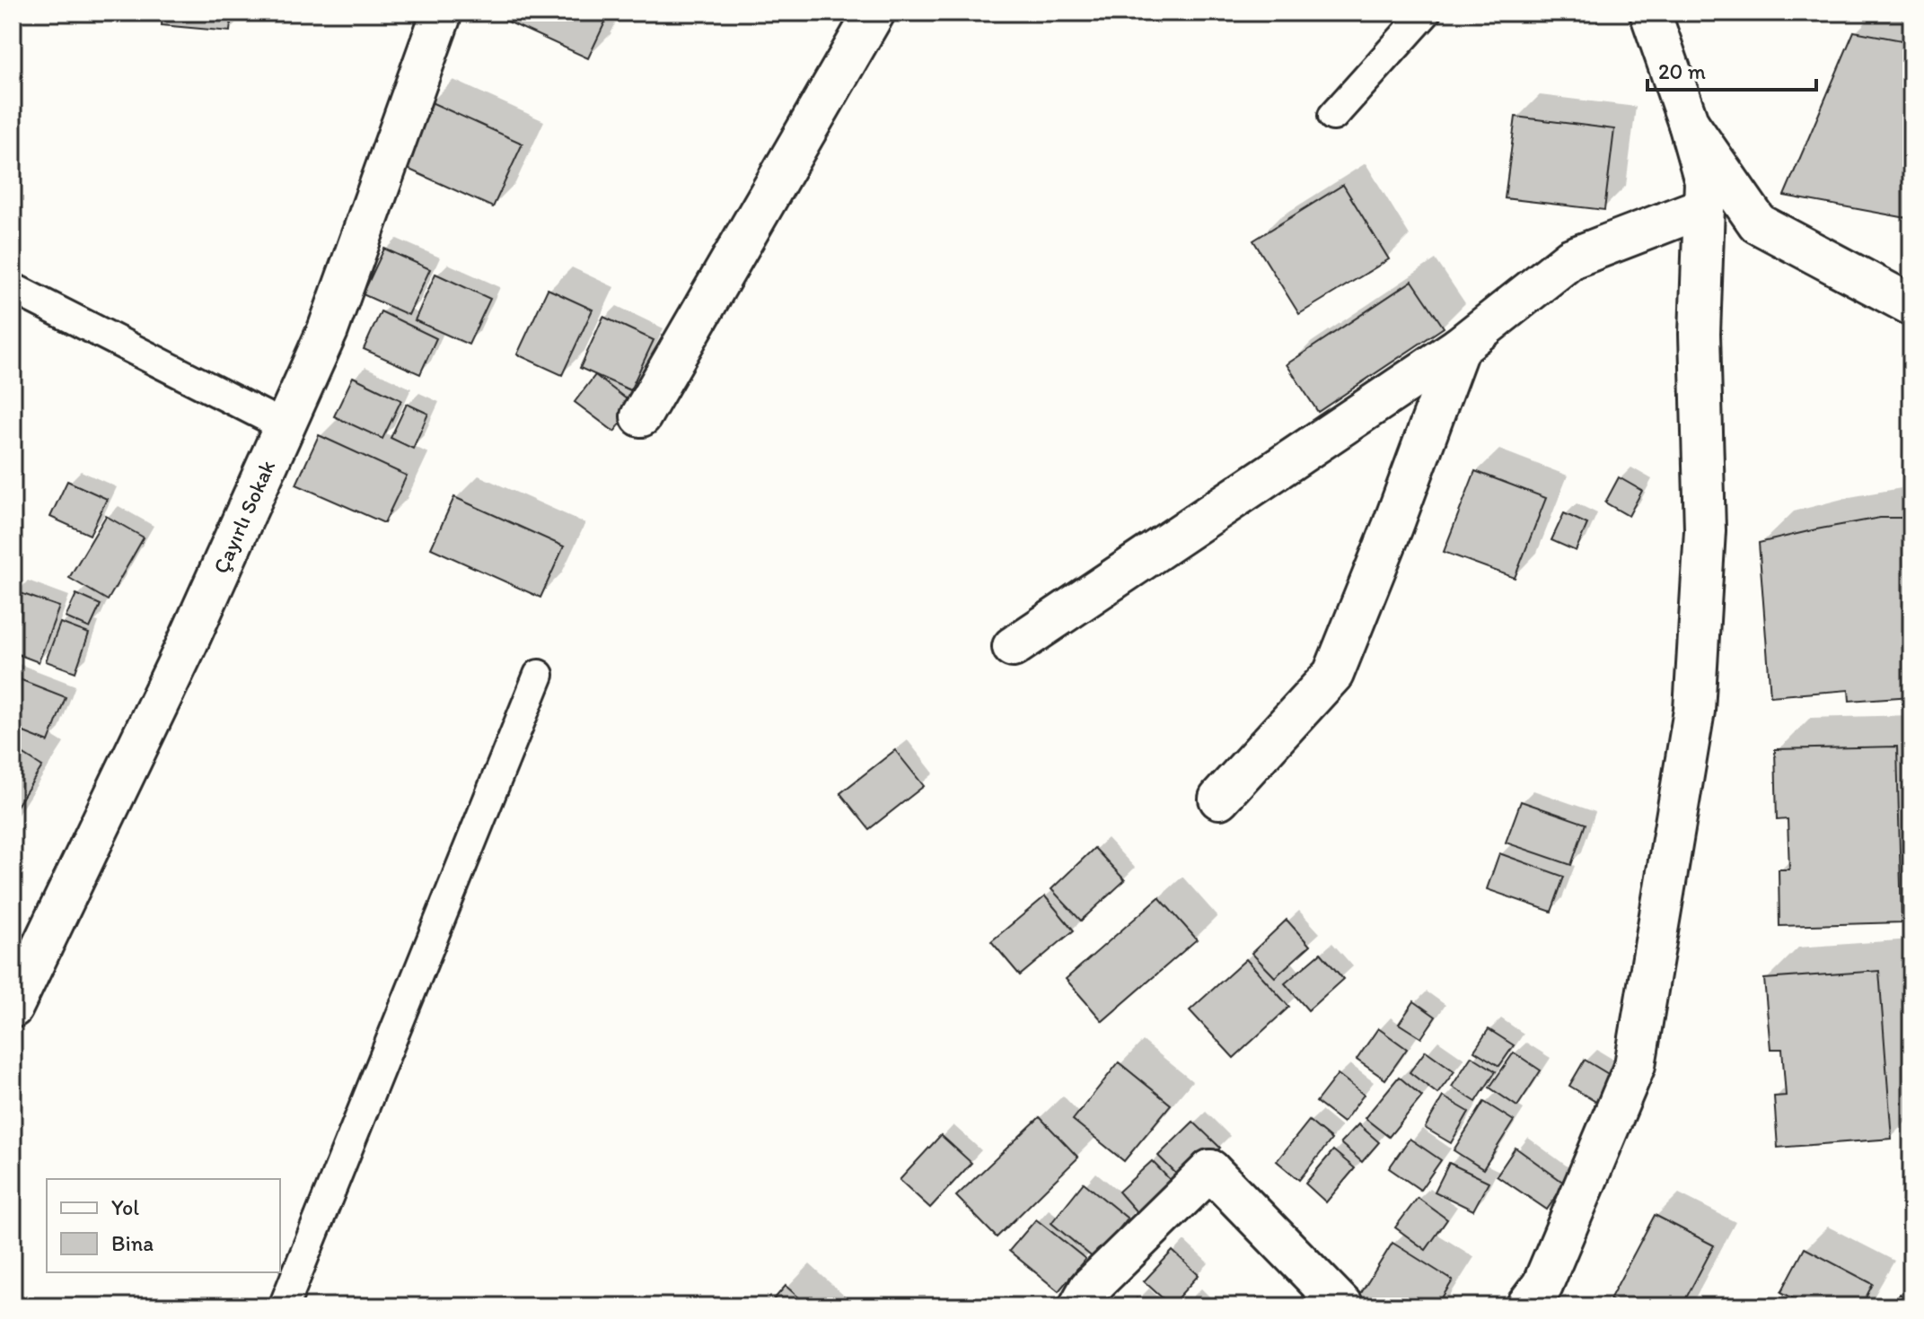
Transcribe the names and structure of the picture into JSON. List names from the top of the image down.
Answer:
{
  "streets": {
    "street": ["Çayırlı Sokak"]
  },
  "legend": ["Yol", "Bina"],
  "scale_bar": "20 m"
}
